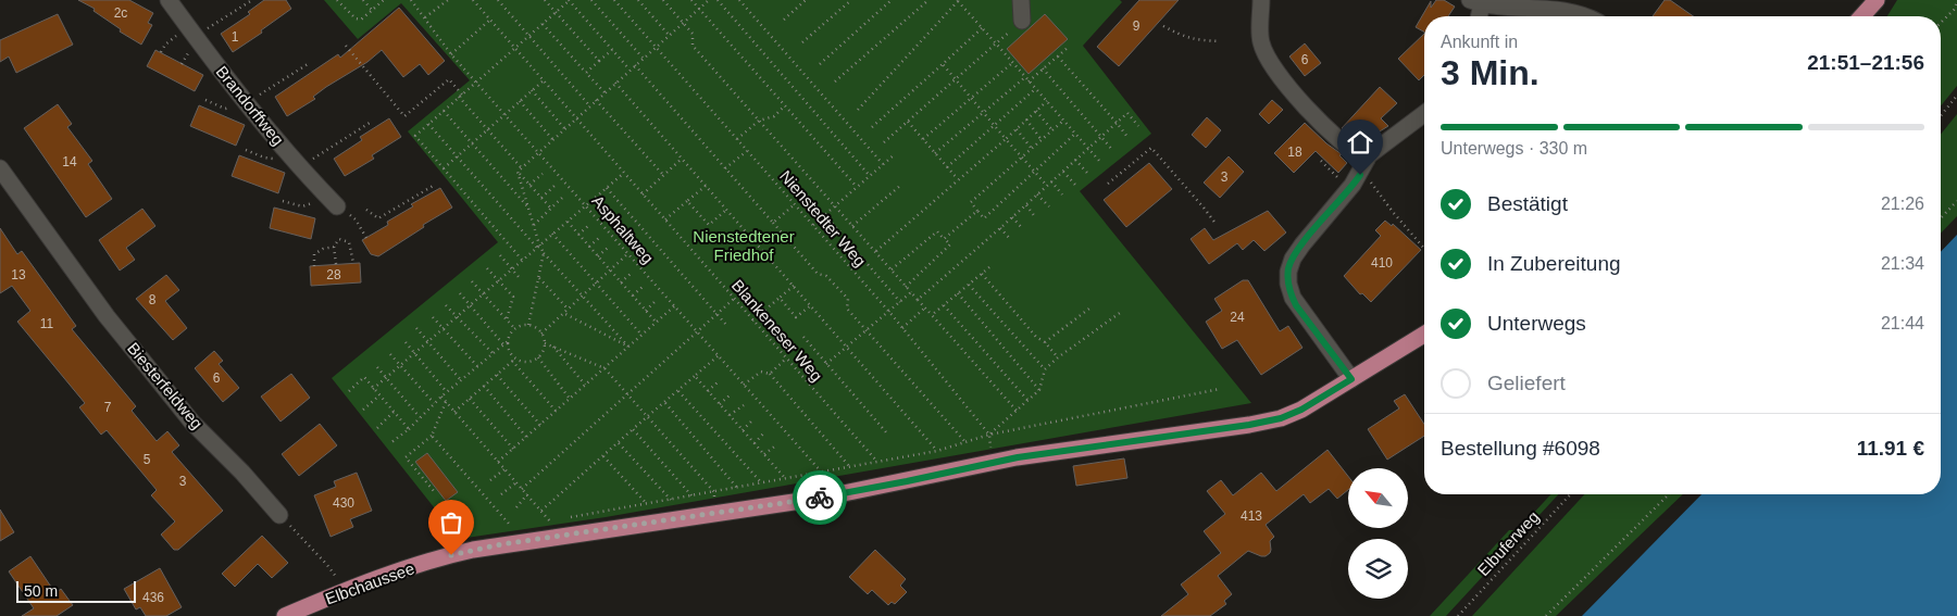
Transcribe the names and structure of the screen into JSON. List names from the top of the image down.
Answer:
{
  "streets": {
    "main road": ["Elbchaussee"],
    "street": ["Brandorffweg", "Biesterfeldweg"],
    "path": [
      "Nienstedter Weg",
      "Asphaltweg",
      "Blankeneser Weg",
      "Elbuferweg"
    ]
  },
  "parks": ["Nienstedtener Friedhof"],
  "house_numbers": [
    "2c",
    "9",
    "1",
    "6",
    "18",
    "14",
    "3",
    "410",
    "13",
    "28",
    "8",
    "24",
    "11",
    "6",
    "7",
    "5",
    "3",
    "430",
    "413",
    "436"
  ],
  "scale_bar": "50 m",
  "north": "top left",
  "page": {
    "heading": ["3 Min.", "Ankunft in", "21:51–21:56"],
    "panel": ["Bestellung #6098", "11.91 €"],
    "bar": "Unterwegs · 330 m",
    "list": [
      ["Bestätigt", "21:26"],
      ["In Zubereitung", "21:34"],
      ["Unterwegs", "21:44"],
      "Geliefert"
    ],
    "scale": "50 m"
  }
}
